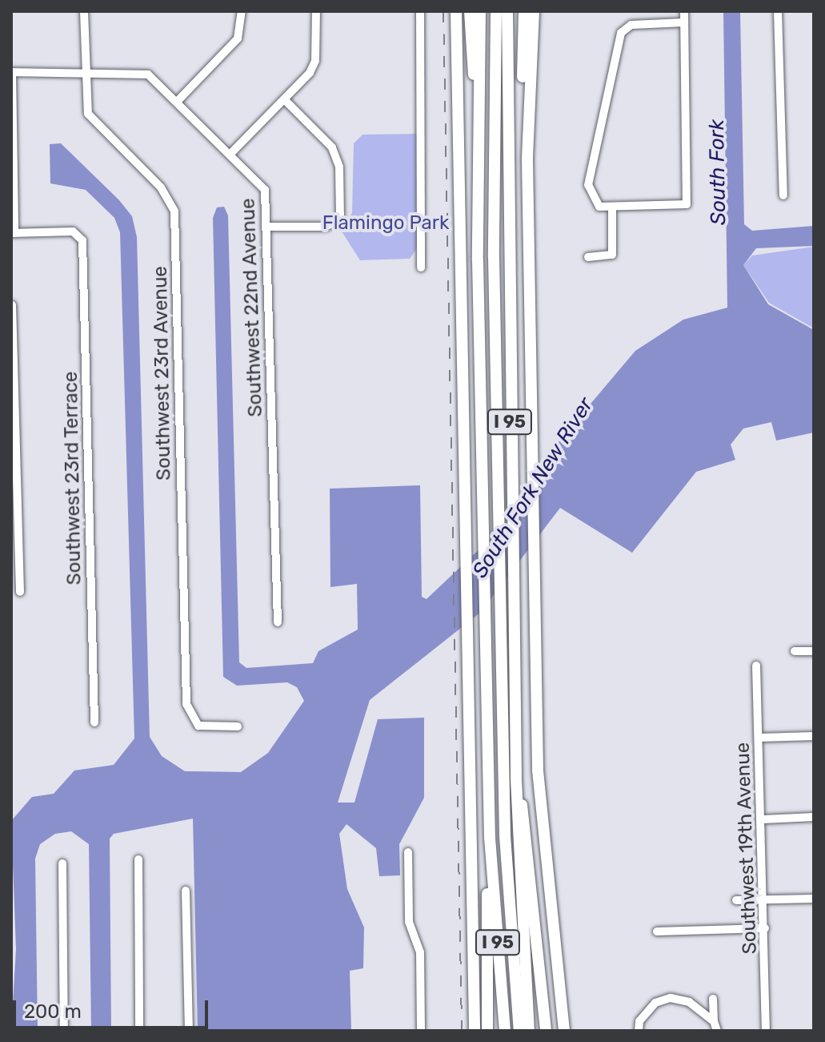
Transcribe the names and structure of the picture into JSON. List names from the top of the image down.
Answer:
{
  "streets": {
    "highway": ["I 95"],
    "street": [
      "Southwest 22nd Avenue",
      "Southwest 23rd Avenue",
      "Southwest 23rd Terrace",
      "Southwest 19th Avenue"
    ]
  },
  "crossings": [
    ["Southwest 22nd Avenue", "Southwest 23rd Avenue"]
  ],
  "water": ["South Fork", "South Fork New River"],
  "parks": ["Flamingo Park"],
  "scale_bar": "200 m"
}
